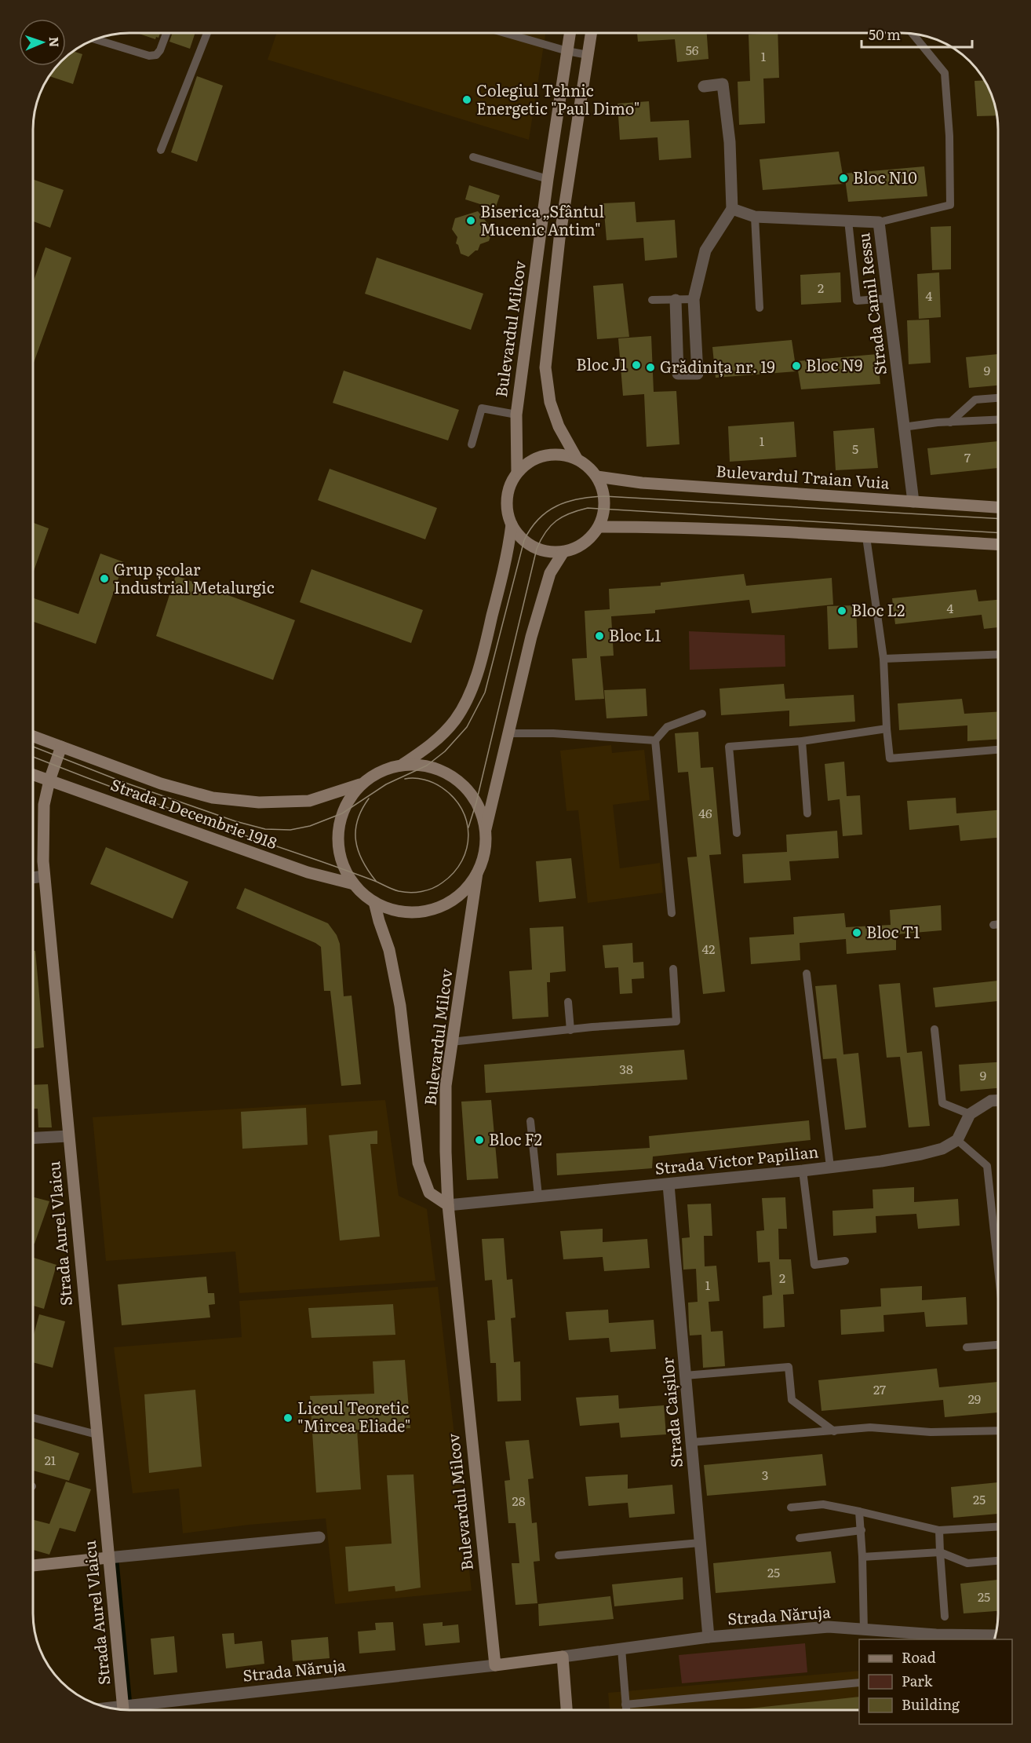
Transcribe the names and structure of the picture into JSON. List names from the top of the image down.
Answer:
{
  "streets": {
    "main road": [
      "Bulevardul Milcov",
      "Bulevardul Traian Vuia",
      "Strada 1 Decembrie 1918",
      "Strada Aurel Vlaicu"
    ],
    "street": [
      "Strada Camil Ressu",
      "Strada Victor Papilian",
      "Strada Caișilor",
      "Strada Năruja"
    ]
  },
  "crossings": [
    ["Strada Camil Ressu", "Bulevardul Traian Vuia"],
    ["Bulevardul Milcov", "Bulevardul Traian Vuia"],
    ["Bulevardul Milcov", "Strada 1 Decembrie 1918"],
    ["Bulevardul Milcov", "Strada Victor Papilian"],
    ["Bulevardul Milcov", "Strada Năruja"],
    ["Strada 1 Decembrie 1918", "Strada Aurel Vlaicu"],
    ["Strada Victor Papilian", "Strada Caișilor"],
    ["Strada Caișilor", "Strada Năruja"]
  ],
  "places": [
    "Colegiul Tehnic Energetic \"Paul Dimo\"",
    "Bloc N10",
    "Biserica „Sfântul Mucenic Antim\"",
    "Bloc J1",
    "Bloc N9",
    "Grădinița nr. 19",
    "Grup școlar Industrial Metalurgic",
    "Bloc L2",
    "Bloc L1",
    "Bloc T1",
    "Bloc F2",
    "Liceul Teoretic \"Mircea Eliade\""
  ],
  "house_numbers": [
    "56",
    "1",
    "2",
    "4",
    "9",
    "1",
    "5",
    "7",
    "4",
    "46",
    "42",
    "38",
    "9",
    "2",
    "1",
    "27",
    "29",
    "21",
    "3",
    "25",
    "28",
    "25",
    "25"
  ],
  "legend": ["Road", "Park", "Building"],
  "scale_bar": "50 m",
  "north": "right"
}
